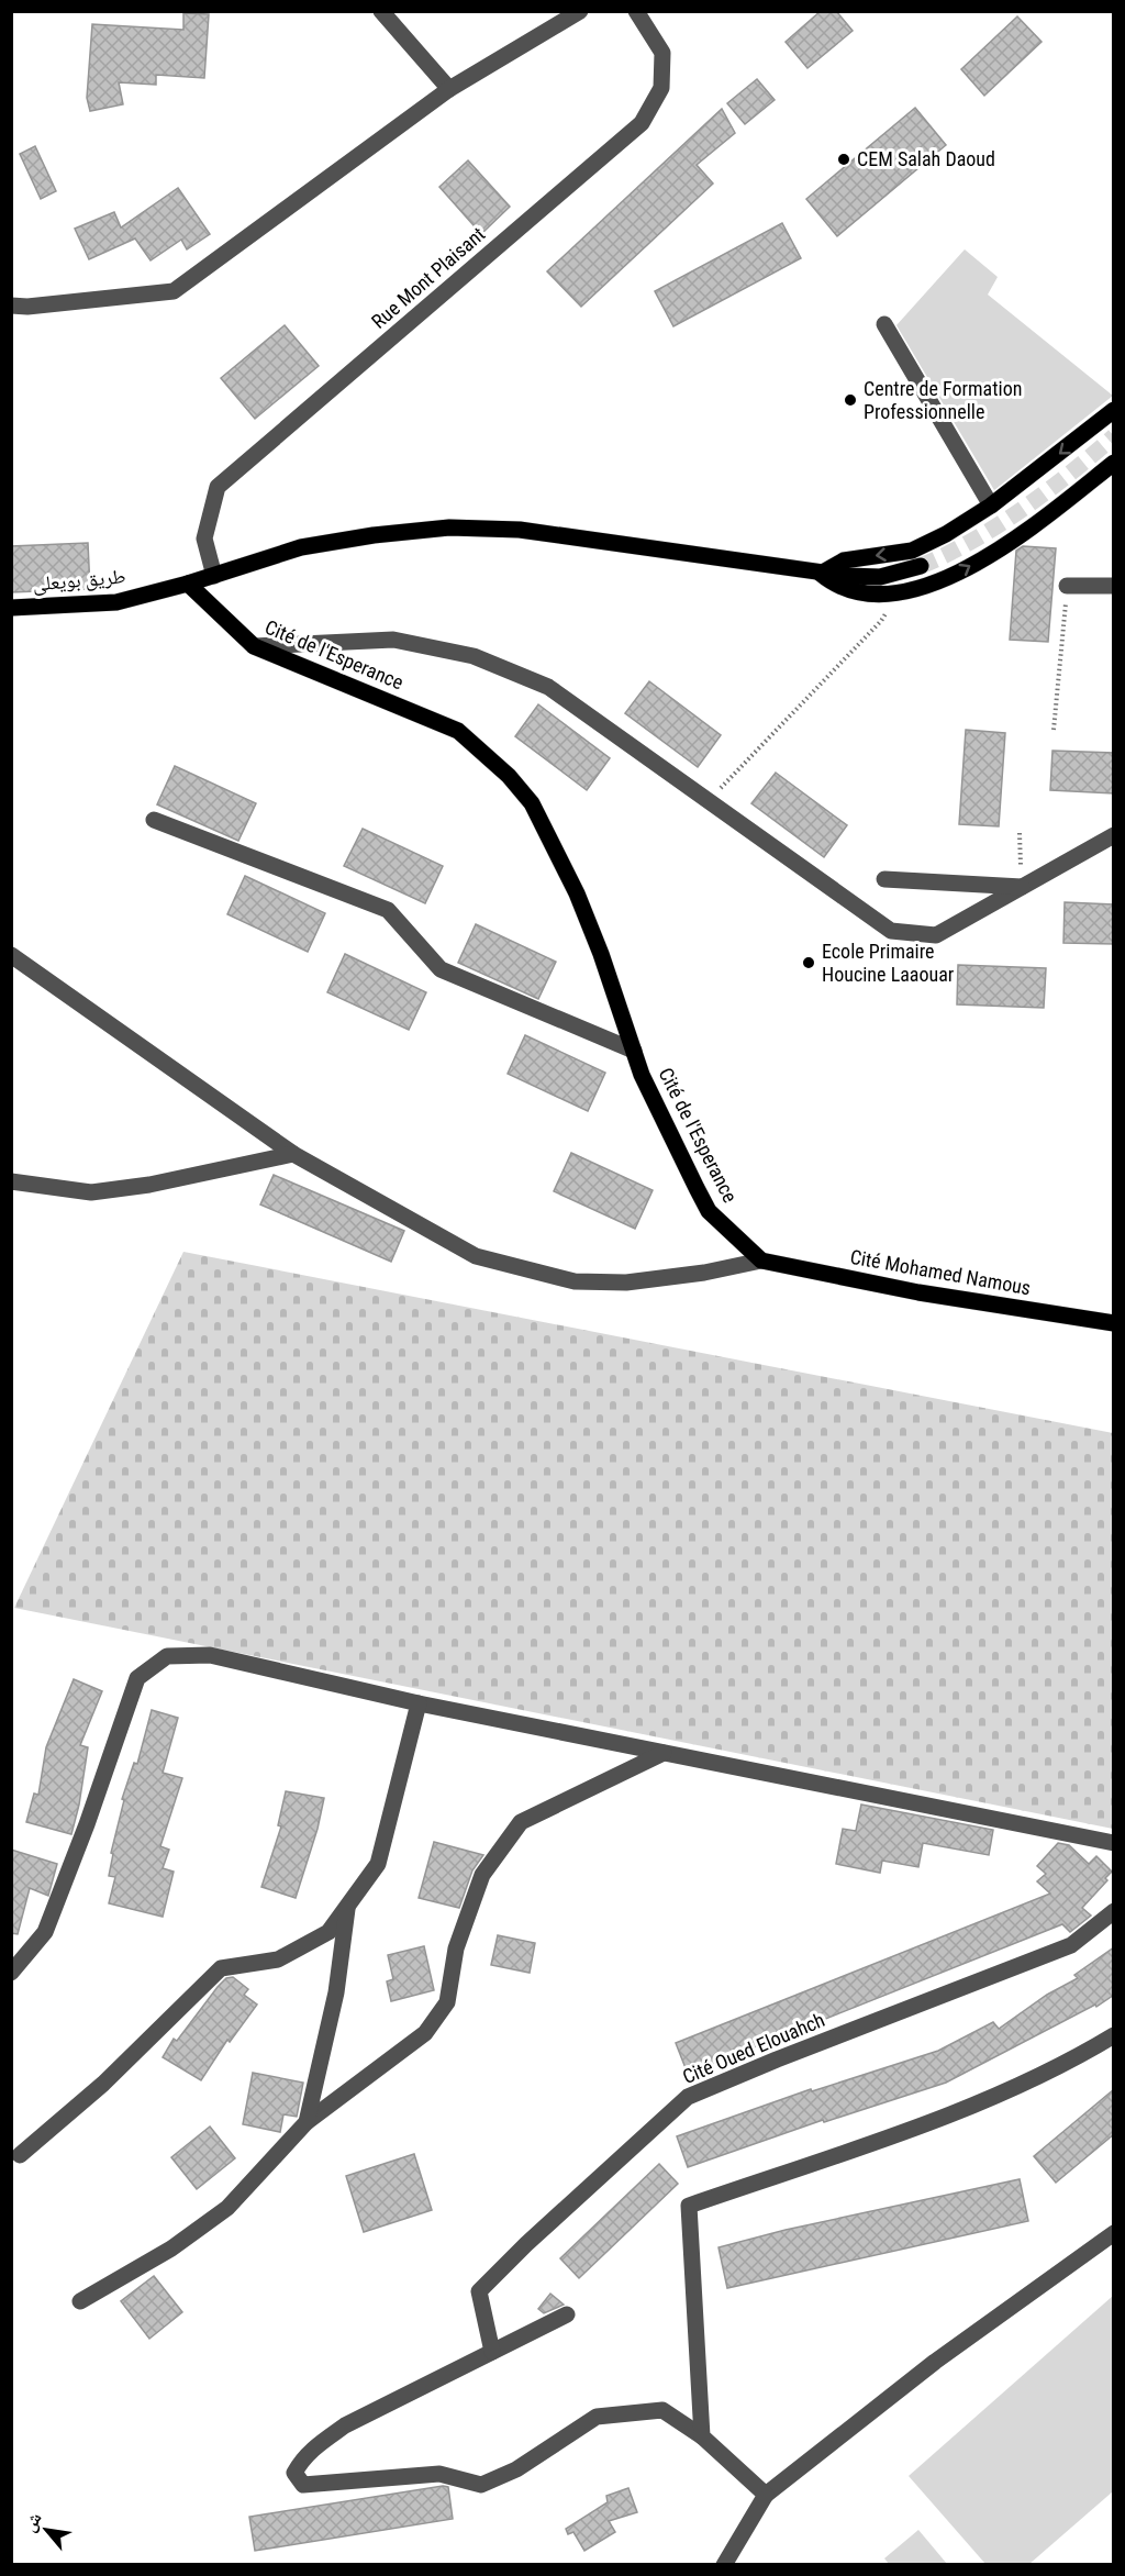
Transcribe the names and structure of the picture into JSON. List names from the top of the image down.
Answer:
{
  "streets": {
    "main road": ["طريق بويعلى", "Cité de l'Esperance", "Cité Mohamed Namous"],
    "street": ["Rue Mont Plaisant", "Cité Oued Elouahch"]
  },
  "crossings": [
    ["طريق بويعلى", "Cité de l'Esperance"],
    ["Cité de l'Esperance", "Cité Mohamed Namous"]
  ],
  "places": ["CEM Salah Daoud", "Centre de Formation Professionnelle", "Ecole Primaire Houcine Laaouar"],
  "north": "top left"
}
